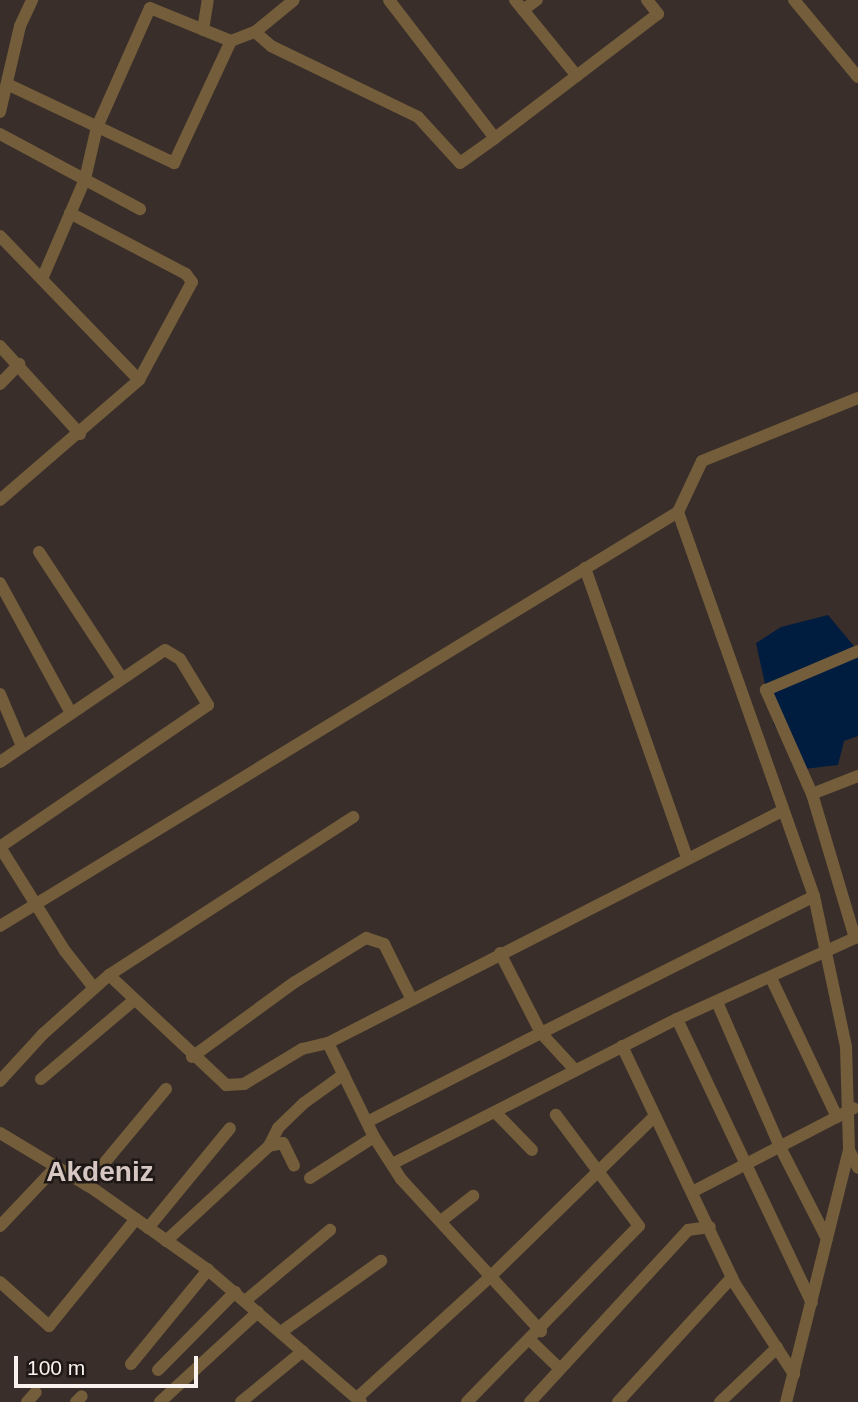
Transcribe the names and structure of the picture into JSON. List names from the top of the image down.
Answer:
{
  "districts": ["Akdeniz"],
  "scale_bar": "100 m"
}
